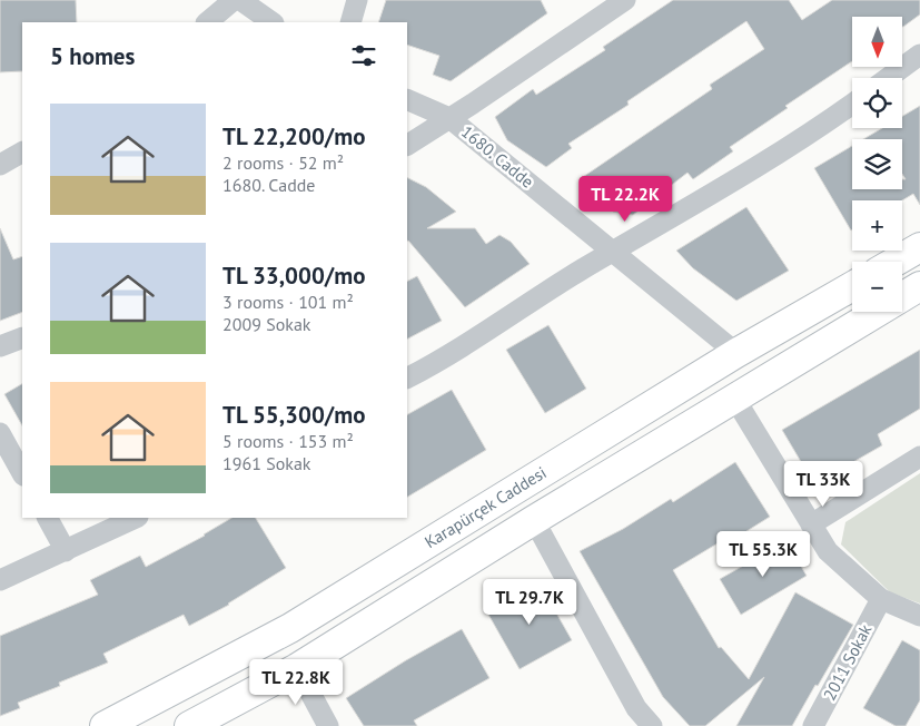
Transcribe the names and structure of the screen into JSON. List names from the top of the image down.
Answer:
{
  "streets": {
    "main road": ["Karapürçek Caddesi"],
    "street": ["1680. Cadde", "2011 Sokak"]
  },
  "crossings": [
    ["1680. Cadde", "Karapürçek Caddesi"]
  ],
  "north": "bottom",
  "page": {
    "map_buttons": ["+", "−"],
    "heading": "5 homes",
    "list": [
      {
        "name": "TL 22,200/mo",
        "note": "2 rooms · 52 m² · 1680. Cadde"
      },
      {
        "name": "TL 33,000/mo",
        "note": "3 rooms · 101 m² · 2009 Sokak"
      },
      {
        "name": "TL 55,300/mo",
        "note": "5 rooms · 153 m² · 1961 Sokak"
      }
    ],
    "price": [
      "TL 22.2K",
      "TL 33K",
      "TL 55.3K",
      "TL 29.7K",
      "TL 22.8K"
    ]
  }
}
